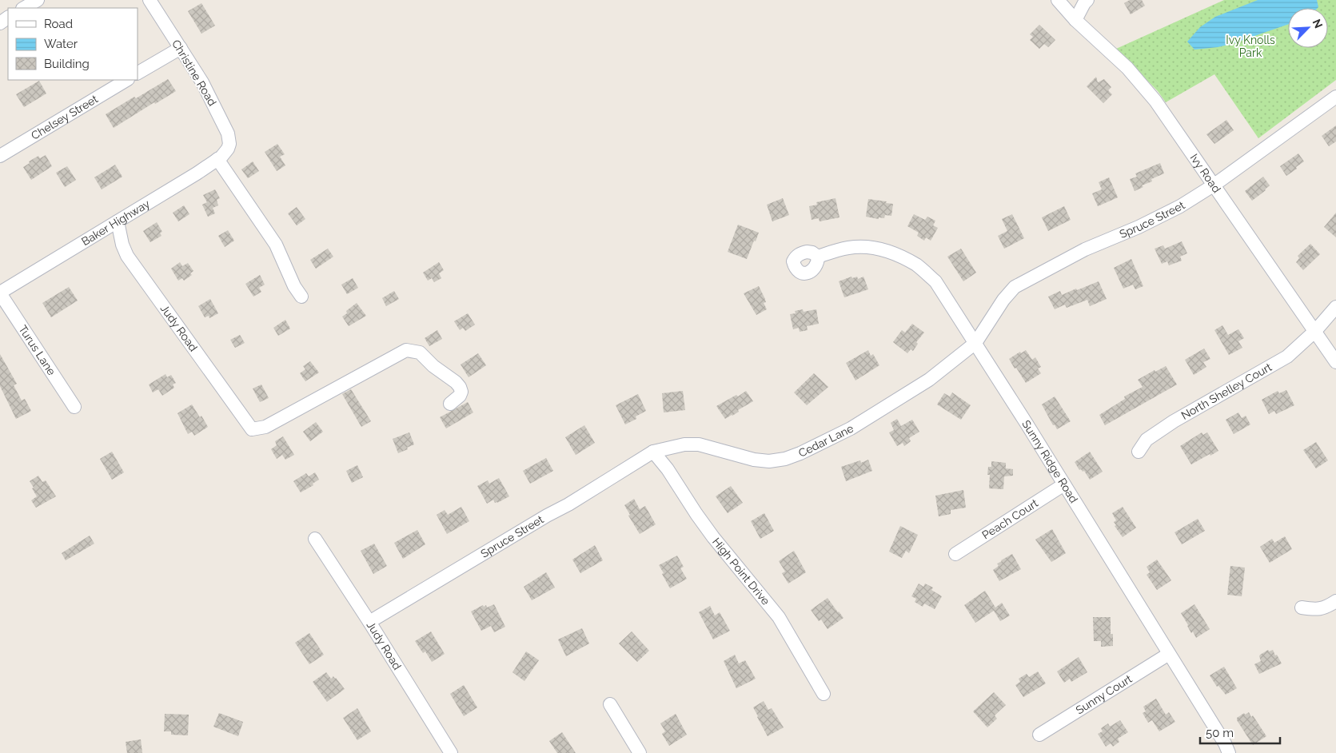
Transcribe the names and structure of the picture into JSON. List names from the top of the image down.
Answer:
{
  "streets": {
    "street": [
      "Christine Road",
      "Chelsey Street",
      "Ivy Road",
      "Spruce Street",
      "Baker Highway",
      "Judy Road",
      "Turus Lane",
      "North Shelley Court",
      "Cedar Lane",
      "Sunny Ridge Road",
      "Peach Court",
      "High Point Drive",
      "Sunny Court"
    ]
  },
  "crossings": [
    ["Christine Road", "Baker Highway"],
    ["Ivy Road", "Spruce Street"],
    ["Ivy Road", "North Shelley Court"],
    ["Spruce Street", "Judy Road"],
    ["Spruce Street", "Cedar Lane"],
    ["Spruce Street", "Sunny Ridge Road"],
    ["Spruce Street", "High Point Drive"],
    ["Baker Highway", "Judy Road"],
    ["Baker Highway", "Turus Lane"],
    ["Cedar Lane", "Sunny Ridge Road"],
    ["Cedar Lane", "High Point Drive"],
    ["Sunny Ridge Road", "Peach Court"],
    ["Sunny Ridge Road", "Sunny Court"]
  ],
  "parks": ["Ivy Knolls Park"],
  "legend": ["Road", "Water", "Building"],
  "scale_bar": "50 m",
  "north": "top right"
}
